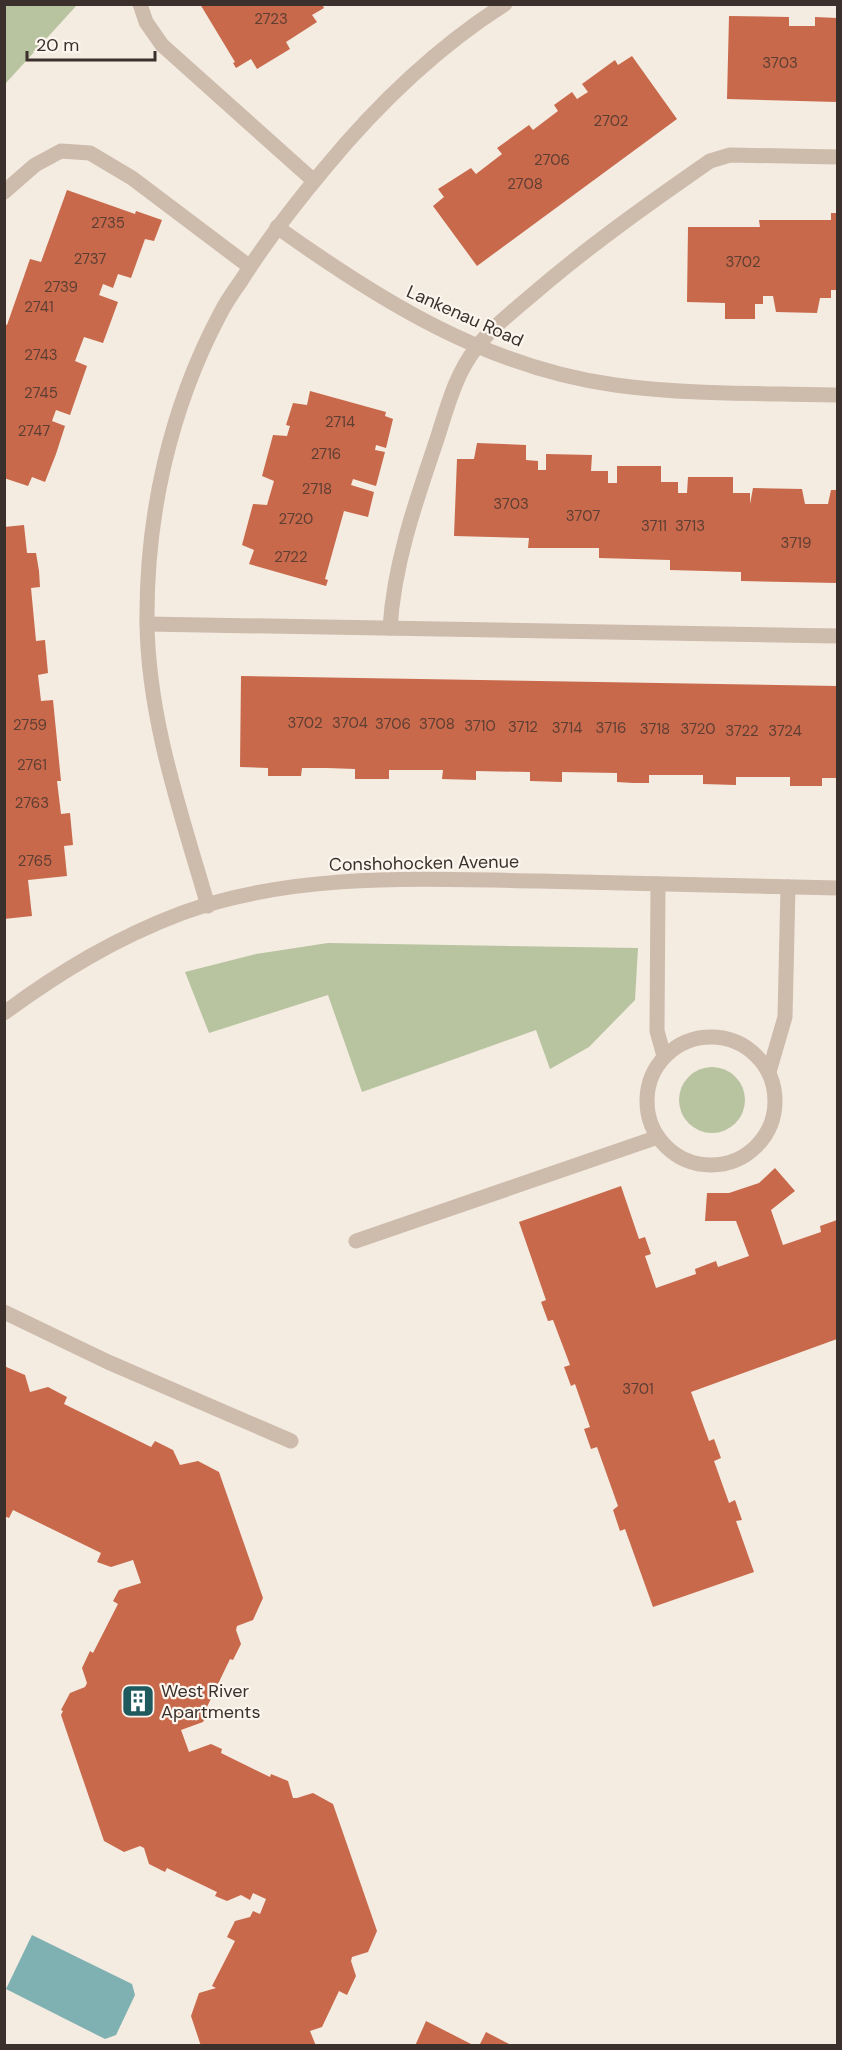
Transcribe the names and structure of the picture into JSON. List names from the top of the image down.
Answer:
{
  "streets": {
    "street": ["Lankenau Road", "Conshohocken Avenue"]
  },
  "places": {
    "building": ["West River Apartments"]
  },
  "house_numbers": [
    "2723",
    "3703",
    "2702",
    "2706",
    "2708",
    "2735",
    "2737",
    "3702",
    "2739",
    "2741",
    "2743",
    "2745",
    "2714",
    "2747",
    "2716",
    "2718",
    "3703",
    "3707",
    "2720",
    "3711",
    "3713",
    "3719",
    "2722",
    "3702",
    "3704",
    "3706",
    "3708",
    "2759",
    "3710",
    "3712",
    "3714",
    "3716",
    "3718",
    "3720",
    "3722",
    "3724",
    "2761",
    "2763",
    "2765",
    "3701"
  ],
  "scale_bar": "20 m"
}
